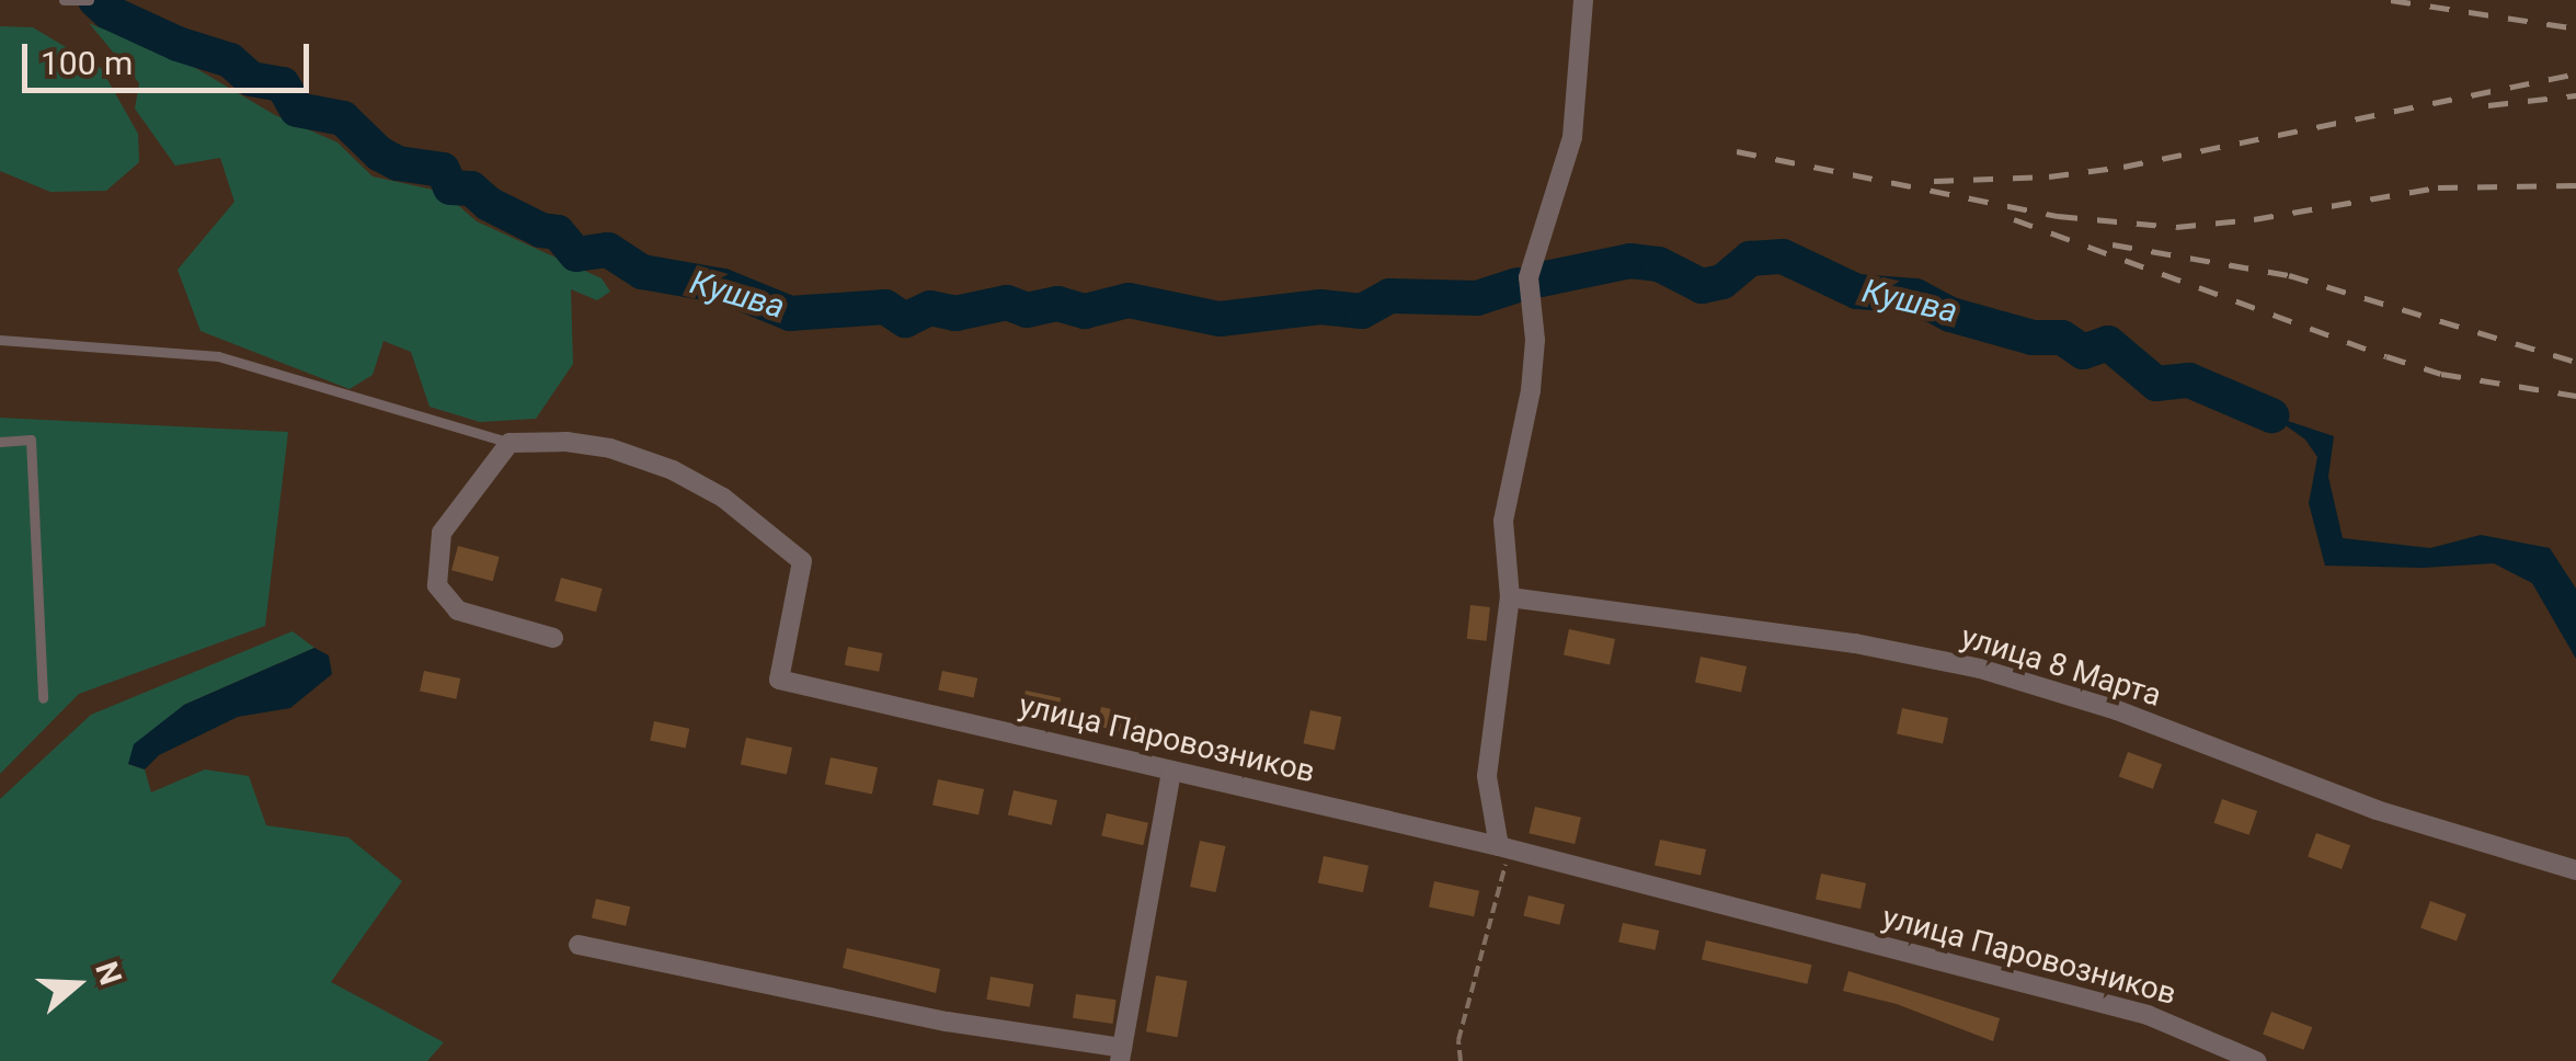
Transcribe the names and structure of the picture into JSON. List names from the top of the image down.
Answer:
{
  "streets": {
    "street": ["улица 8 Марта", "улица Паровозников"]
  },
  "water": ["Кушва"],
  "scale_bar": "100 m",
  "north": "right"
}
